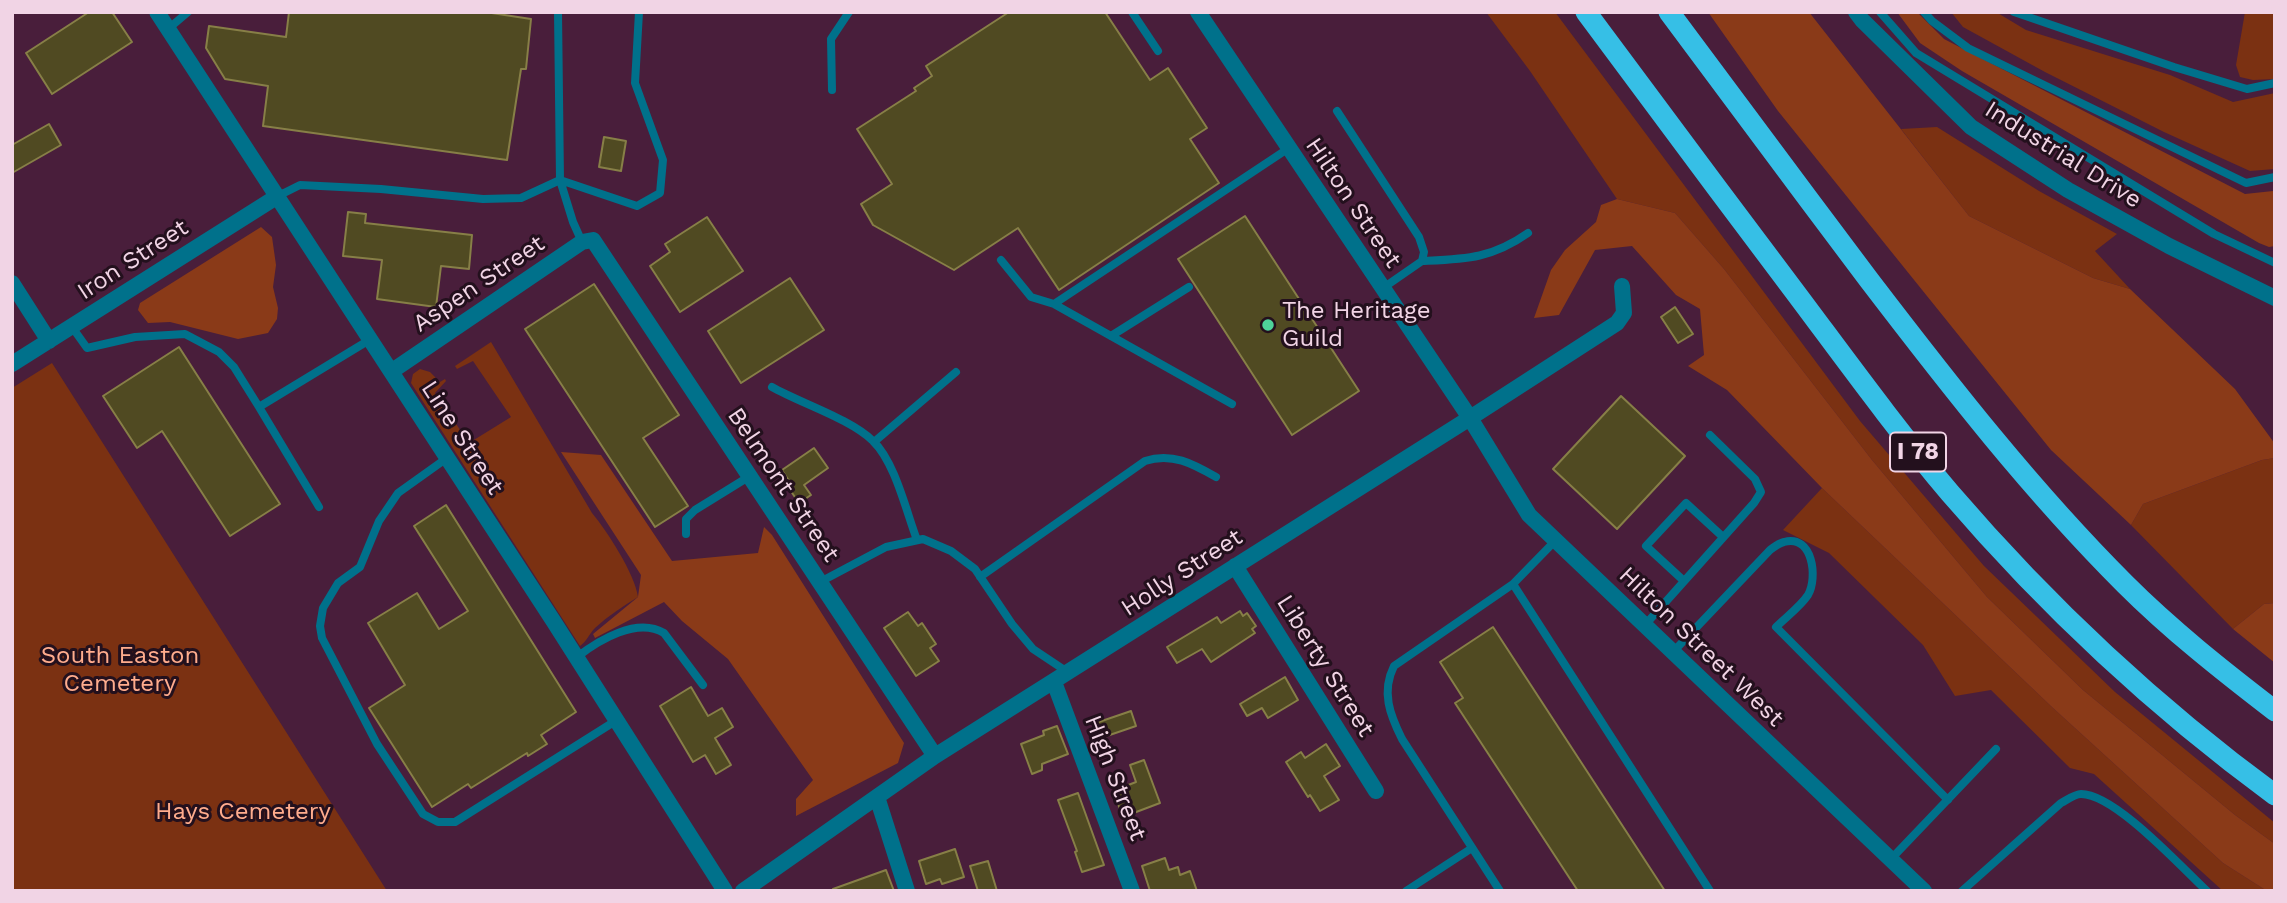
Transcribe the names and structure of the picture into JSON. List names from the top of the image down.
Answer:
{
  "streets": {
    "highway": ["I 78"],
    "street": [
      "Industrial Drive",
      "Hilton Street",
      "Iron Street",
      "Aspen Street",
      "Line Street",
      "Belmont Street",
      "Holly Street",
      "Hilton Street West",
      "Liberty Street",
      "High Street"
    ]
  },
  "crossings": [
    ["Hilton Street", "Holly Street"],
    ["Hilton Street", "Hilton Street West"],
    ["Iron Street", "Line Street"],
    ["Aspen Street", "Line Street"],
    ["Aspen Street", "Belmont Street"],
    ["Belmont Street", "Holly Street"],
    ["Holly Street", "Hilton Street West"],
    ["Holly Street", "Liberty Street"],
    ["Holly Street", "High Street"]
  ],
  "parks": ["South Easton Cemetery", "Hays Cemetery"],
  "places": ["The Heritage Guild"]
}
